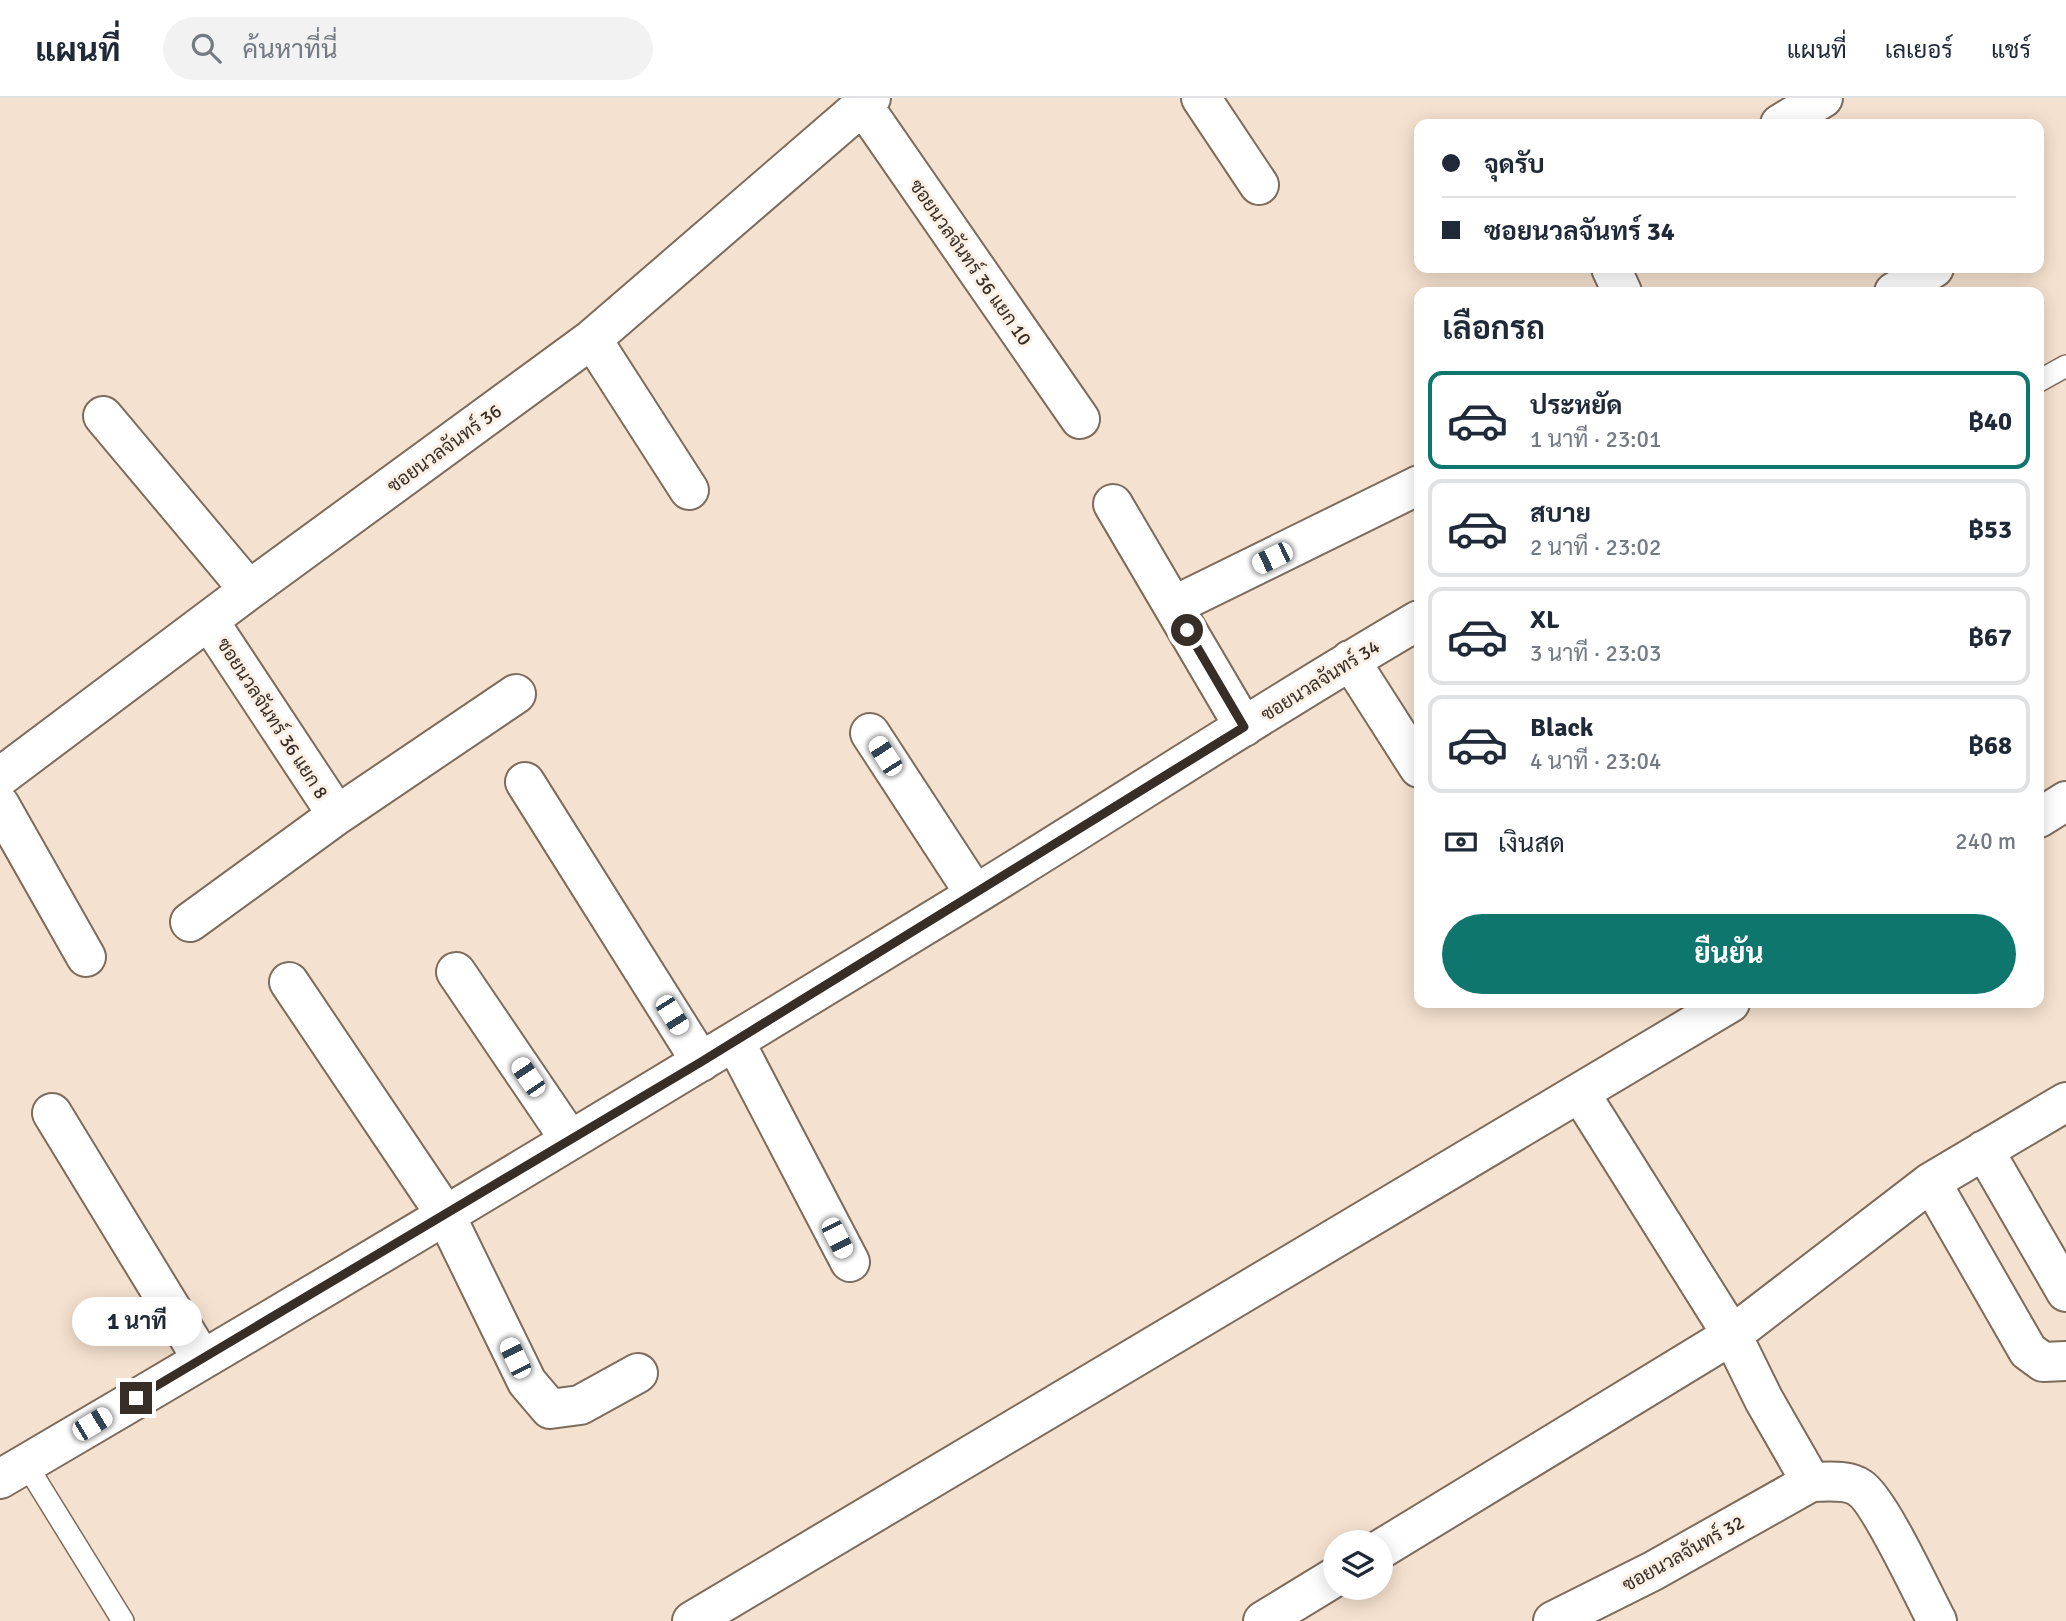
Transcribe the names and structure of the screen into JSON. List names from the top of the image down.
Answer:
{
  "streets": {
    "street": [
      "ซอยนวลจันทร์ 36 แยก 10",
      "ซอยนวลจันทร์ 36",
      "ซอยนวลจันทร์ 34",
      "ซอยนวลจันทร์ 36 แยก 8",
      "ซอยนวลจันทร์ 32"
    ]
  },
  "crossings": [
    ["ซอยนวลจันทร์ 36 แยก 10", "ซอยนวลจันทร์ 36"],
    ["ซอยนวลจันทร์ 36", "ซอยนวลจันทร์ 36 แยก 8"]
  ],
  "page": {
    "header": "แผนที่",
    "search": "ค้นหาที่นี่",
    "nav": ["แผนที่", "เลเยอร์", "แชร์"],
    "banner": ["จุดรับ", "ซอยนวลจันทร์ 34"],
    "heading": "เลือกรถ",
    "list": [
      {
        "name": "ประหยัด",
        "note": "1 นาที · 23:01",
        "value": "฿40"
      },
      {
        "name": "สบาย",
        "note": "2 นาที · 23:02",
        "value": "฿53"
      },
      {
        "name": "XL",
        "note": "3 นาที · 23:03",
        "value": "฿67"
      },
      {
        "name": "Black",
        "note": "4 นาที · 23:04",
        "value": "฿68"
      }
    ],
    "pay": ["เงินสด", "240 m"],
    "buttons": "ยืนยัน",
    "bubble": "1 นาที"
  }
}
